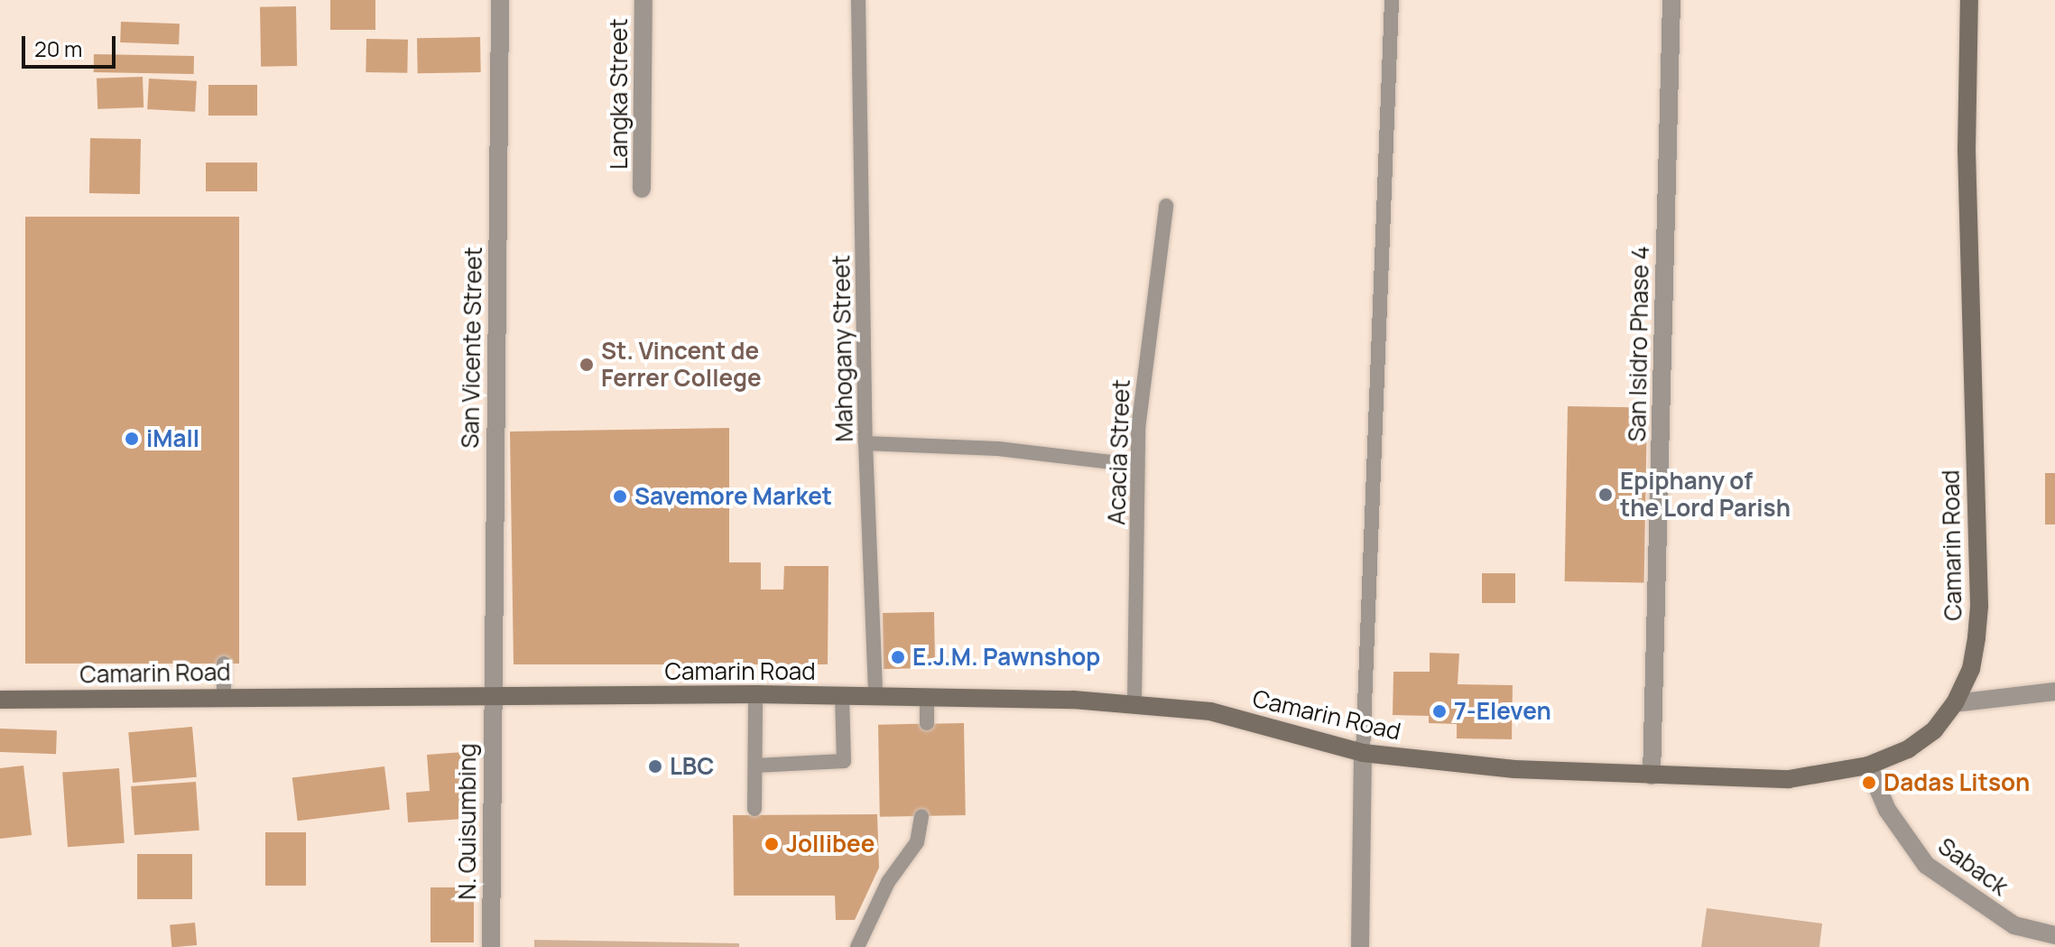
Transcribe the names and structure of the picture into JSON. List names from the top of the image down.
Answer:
{
  "streets": {
    "main road": ["Camarin Road"],
    "street": [
      "Langka Street",
      "San Isidro Phase 4",
      "San Vicente Street",
      "N. Quisumbing",
      "Saback"
    ],
    "lane": ["Mahogany Street", "Acacia Street"]
  },
  "crossings": [
    ["San Isidro Phase 4", "Camarin Road"],
    ["San Vicente Street", "Camarin Road"],
    ["San Vicente Street", "N. Quisumbing"],
    ["Mahogany Street", "Camarin Road"],
    ["Acacia Street", "Camarin Road"],
    ["Camarin Road", "N. Quisumbing"],
    ["Camarin Road", "Saback"]
  ],
  "places": [
    "St. Vincent de Ferrer College",
    "iMall",
    "Epiphany of the Lord Parish",
    "Savemore Market",
    "E.J.M. Pawnshop",
    "7-Eleven",
    "LBC",
    "Dadas Litson",
    "Jollibee"
  ],
  "scale_bar": "20 m"
}
